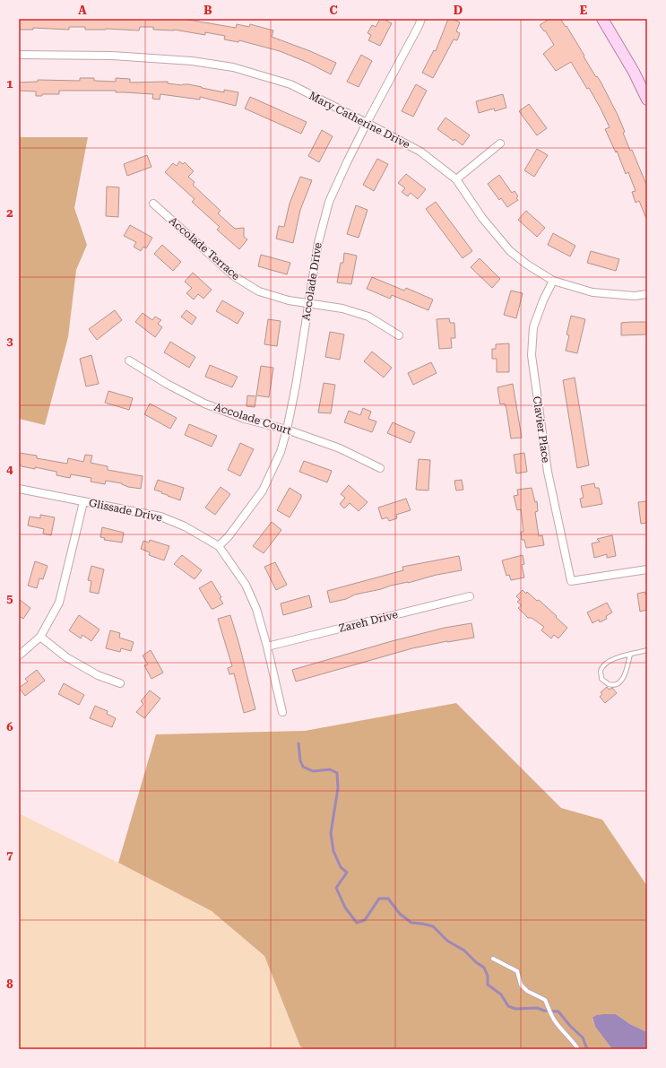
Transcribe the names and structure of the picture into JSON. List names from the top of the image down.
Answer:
{
  "streets": {
    "street": [
      "Mary Catherine Drive",
      "Accolade Terrace",
      "Accolade Drive",
      "Accolade Court",
      "Clavier Place",
      "Glissade Drive",
      "Zareh Drive"
    ]
  },
  "crossings": [
    ["Mary Catherine Drive", "Accolade Drive"],
    ["Mary Catherine Drive", "Clavier Place"],
    ["Accolade Terrace", "Accolade Drive"],
    ["Accolade Drive", "Accolade Court"],
    ["Accolade Drive", "Glissade Drive"],
    ["Glissade Drive", "Zareh Drive"]
  ],
  "grid": {
    "columns": [
      "A",
      "B",
      "C",
      "D",
      "E"
    ],
    "rows": [
      "1",
      "2",
      "3",
      "4",
      "5",
      "6",
      "7",
      "8"
    ]
  }
}
